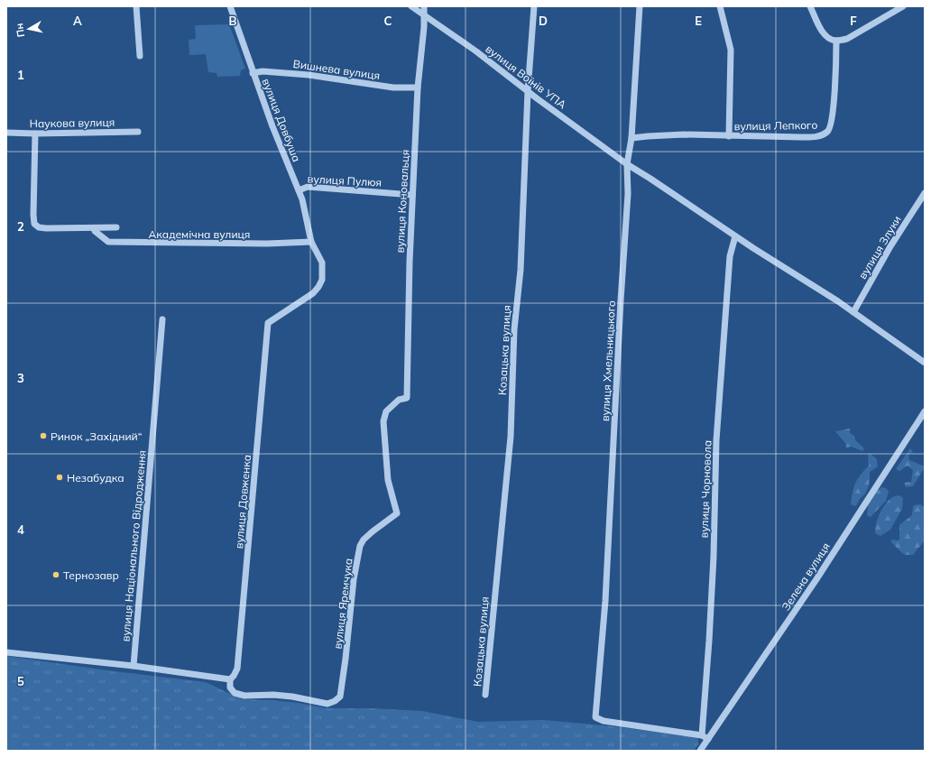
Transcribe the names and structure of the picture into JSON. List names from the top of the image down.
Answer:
{
  "streets": {
    "street": [
      "Вишнева вулиця",
      "вулиця Воїнів УПА",
      "вулиця Довбуша",
      "Наукова вулиця",
      "вулиця Лепкого",
      "вулиця Пулюя",
      "вулиця Коновальця",
      "Академічна вулиця",
      "вулиця Злуки",
      "Козацька вулиця",
      "вулиця Хмельницького",
      "вулиця Чорновола",
      "вулиця Довженка",
      "вулиця Національного Відродження",
      "Зелена вулиця",
      "вулиця Яремчука"
    ]
  },
  "crossings": [
    ["Вишнева вулиця", "вулиця Довбуша"],
    ["Вишнева вулиця", "вулиця Коновальця"],
    ["вулиця Воїнів УПА", "вулиця Коновальця"],
    ["вулиця Воїнів УПА", "вулиця Злуки"],
    ["вулиця Воїнів УПА", "Козацька вулиця"],
    ["вулиця Воїнів УПА", "вулиця Хмельницького"],
    ["вулиця Воїнів УПА", "вулиця Чорновола"],
    ["вулиця Довбуша", "вулиця Пулюя"],
    ["вулиця Довбуша", "Академічна вулиця"],
    ["вулиця Довбуша", "вулиця Довженка"],
    ["вулиця Лепкого", "вулиця Хмельницького"],
    ["вулиця Пулюя", "вулиця Коновальця"],
    ["вулиця Коновальця", "вулиця Яремчука"],
    ["вулиця Хмельницького", "вулиця Чорновола"],
    ["вулиця Хмельницького", "Зелена вулиця"],
    ["вулиця Чорновола", "Зелена вулиця"],
    ["вулиця Довженка", "вулиця Яремчука"]
  ],
  "places": ["Ринок „Західний“", "Незабудка", "Тернозавр"],
  "north": "left",
  "grid": {
    "columns": [
      "A",
      "B",
      "C",
      "D",
      "E",
      "F"
    ],
    "rows": [
      "1",
      "2",
      "3",
      "4",
      "5"
    ]
  }
}
